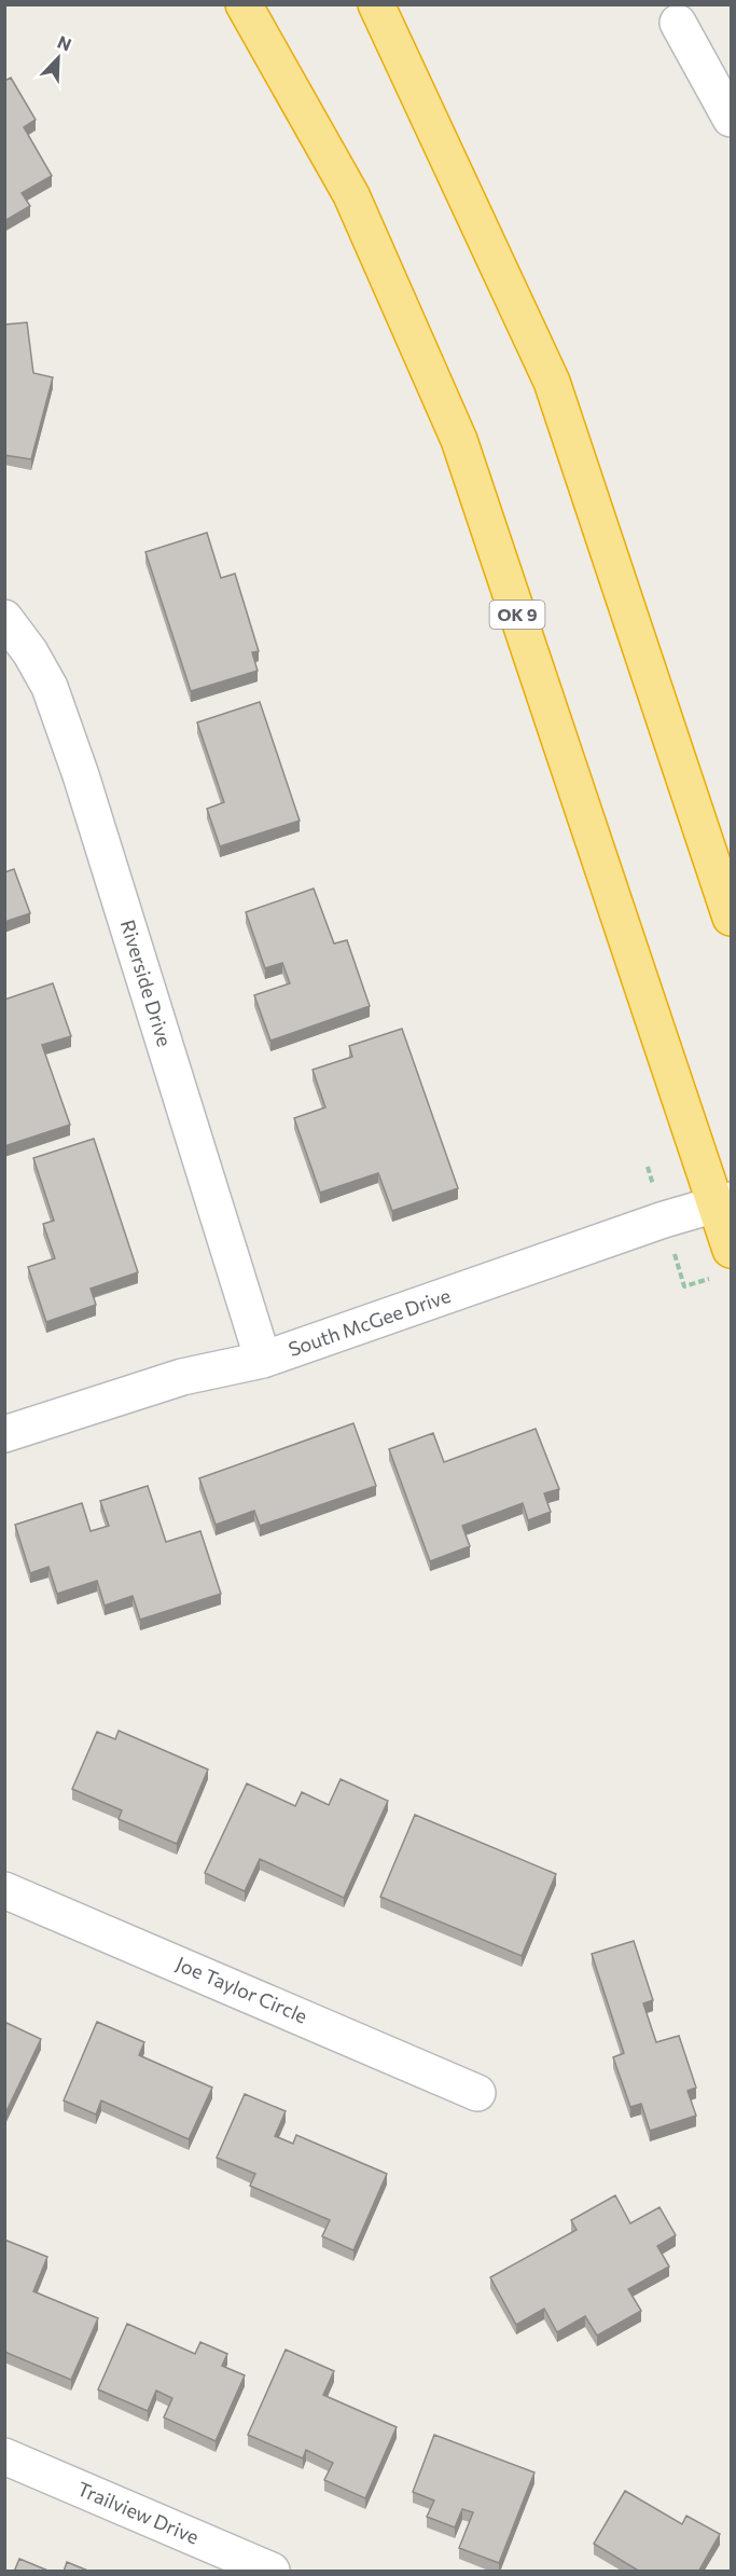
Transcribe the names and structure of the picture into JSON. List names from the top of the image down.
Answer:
{
  "streets": {
    "highway": ["OK 9"],
    "street": [
      "Riverside Drive",
      "South McGee Drive",
      "Joe Taylor Circle",
      "Trailview Drive"
    ]
  },
  "crossings": [
    ["OK 9", "South McGee Drive"],
    ["Riverside Drive", "South McGee Drive"]
  ],
  "north": "top right"
}
